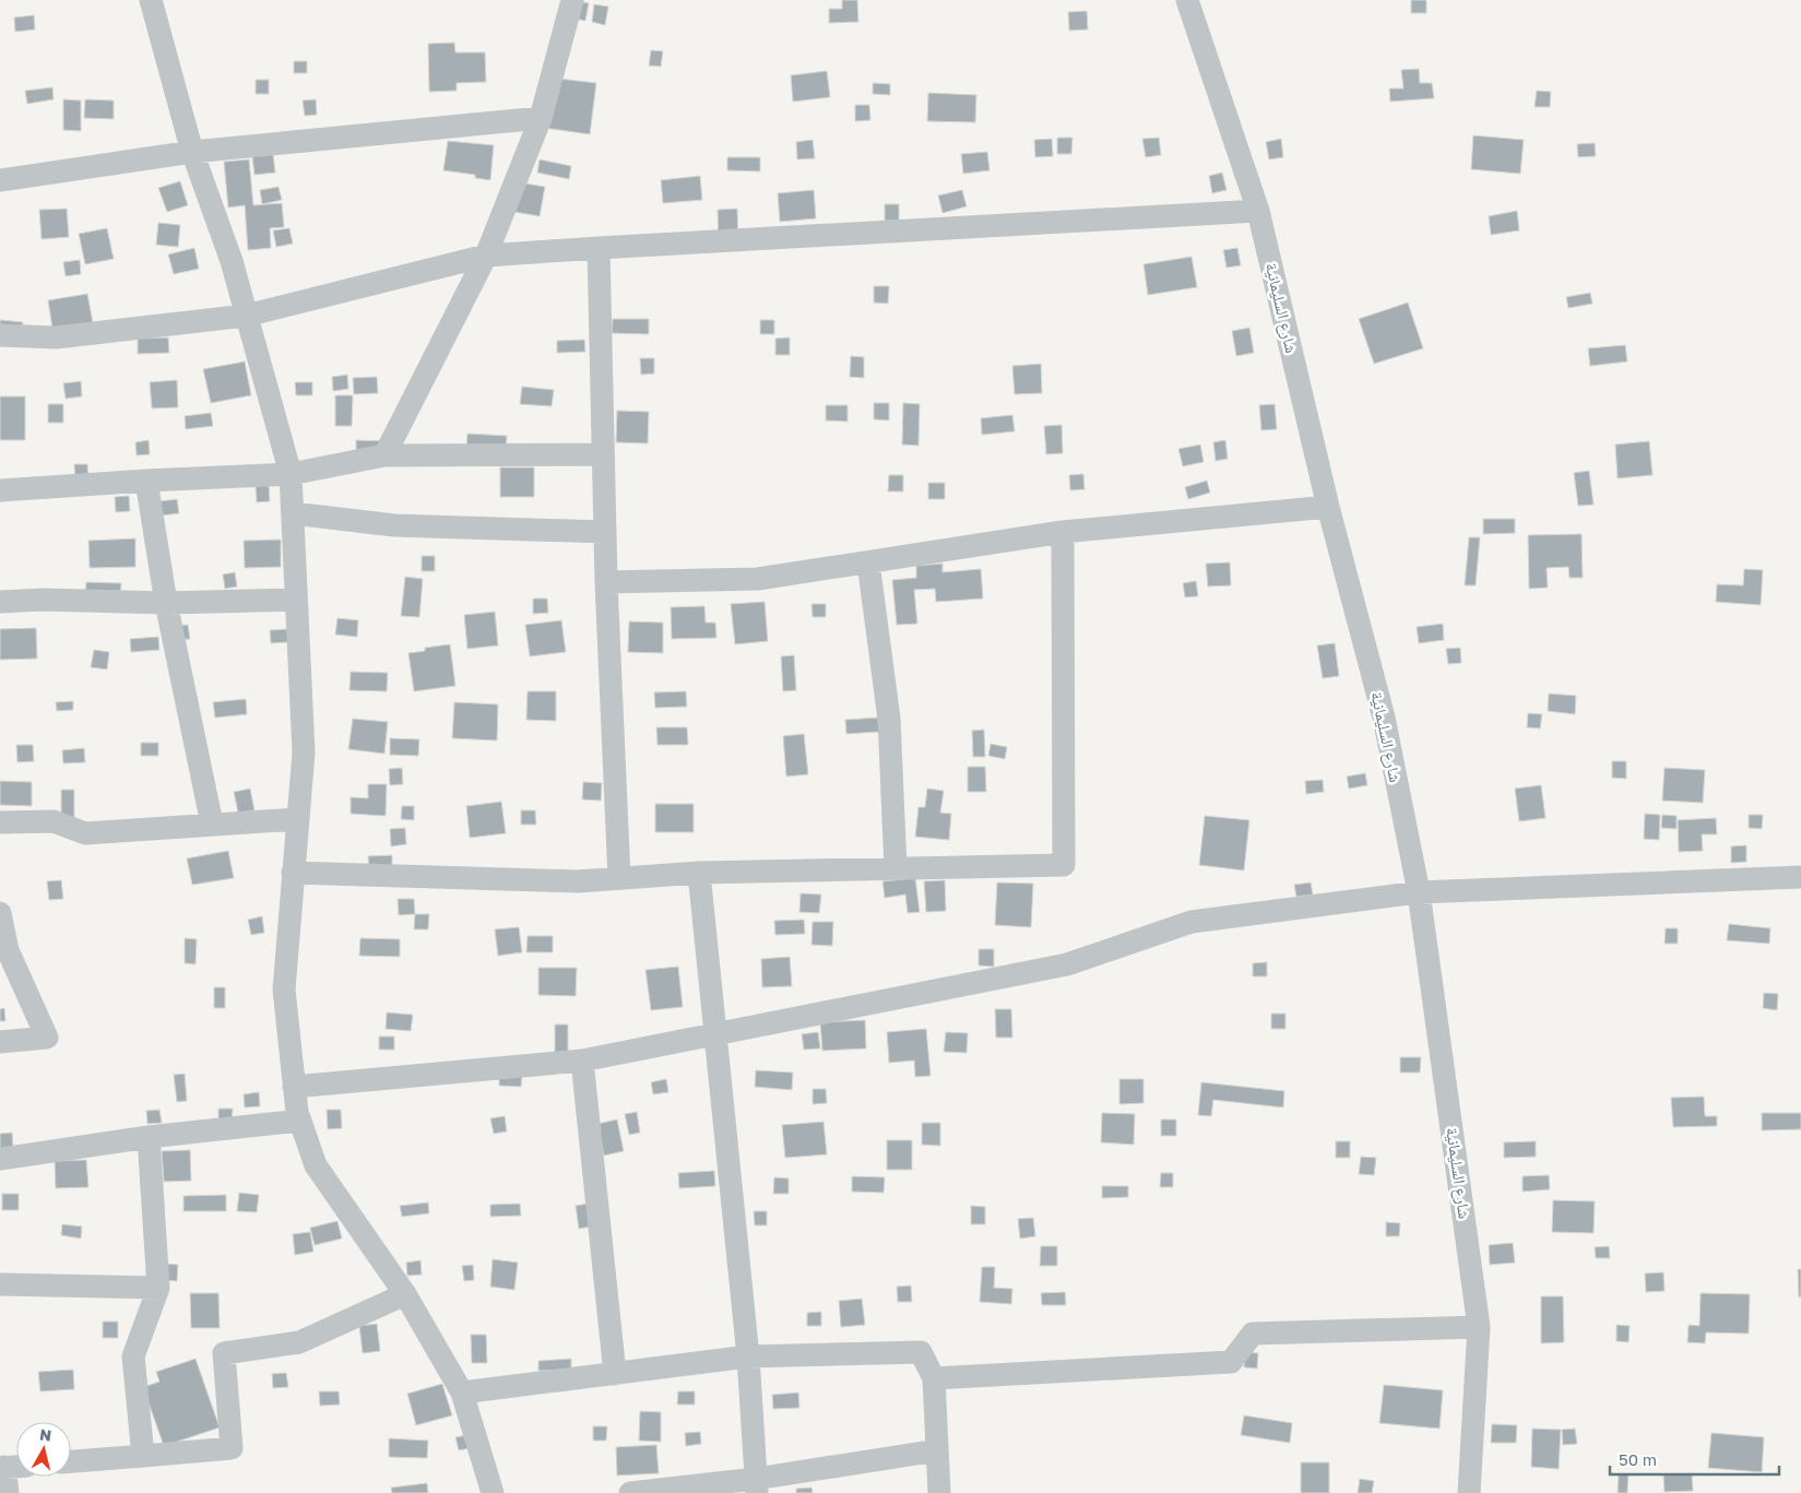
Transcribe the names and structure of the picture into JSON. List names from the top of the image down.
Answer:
{
  "streets": {
    "street": ["شارع السليمانية"]
  },
  "scale_bar": "50 m",
  "north": "top"
}
